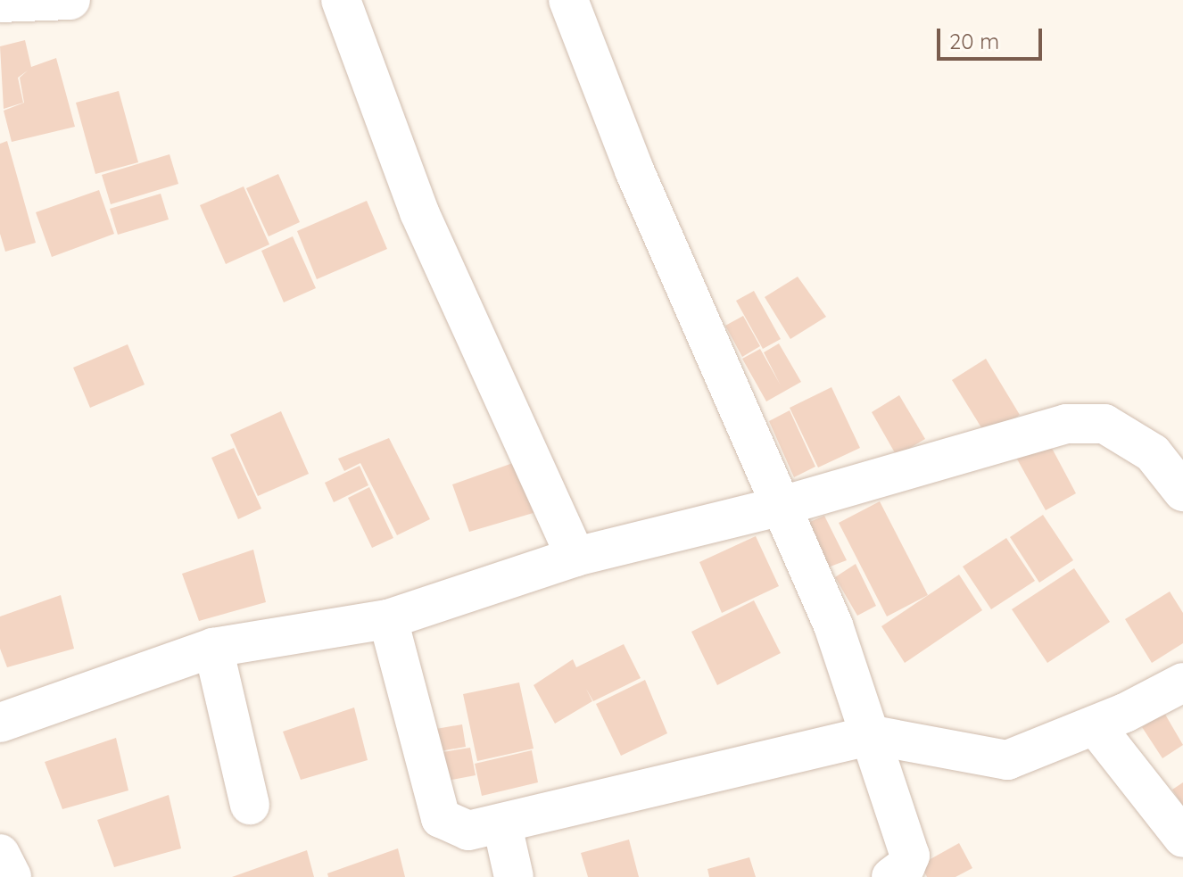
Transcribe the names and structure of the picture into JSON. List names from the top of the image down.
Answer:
{
  "scale_bar": "20 m"
}
